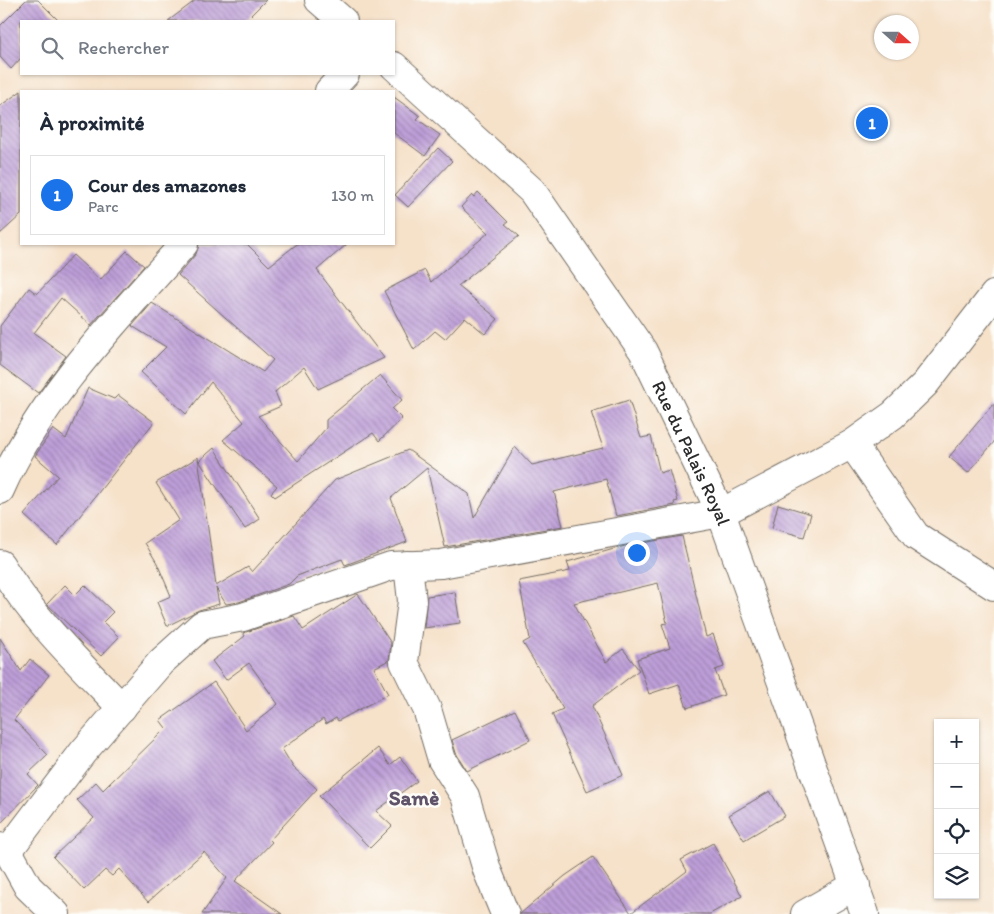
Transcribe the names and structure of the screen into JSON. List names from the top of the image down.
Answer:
{
  "streets": {
    "street": ["Rue du Palais Royal"]
  },
  "districts": ["Samè"],
  "north": "right",
  "page": {
    "search": "Rechercher",
    "heading": "À proximité",
    "pins": "1",
    "list": [
      {
        "mark": "1",
        "name": "Cour des amazones",
        "note": "Parc",
        "value": "130 m"
      }
    ],
    "map_buttons": ["+", "−"]
  }
}
